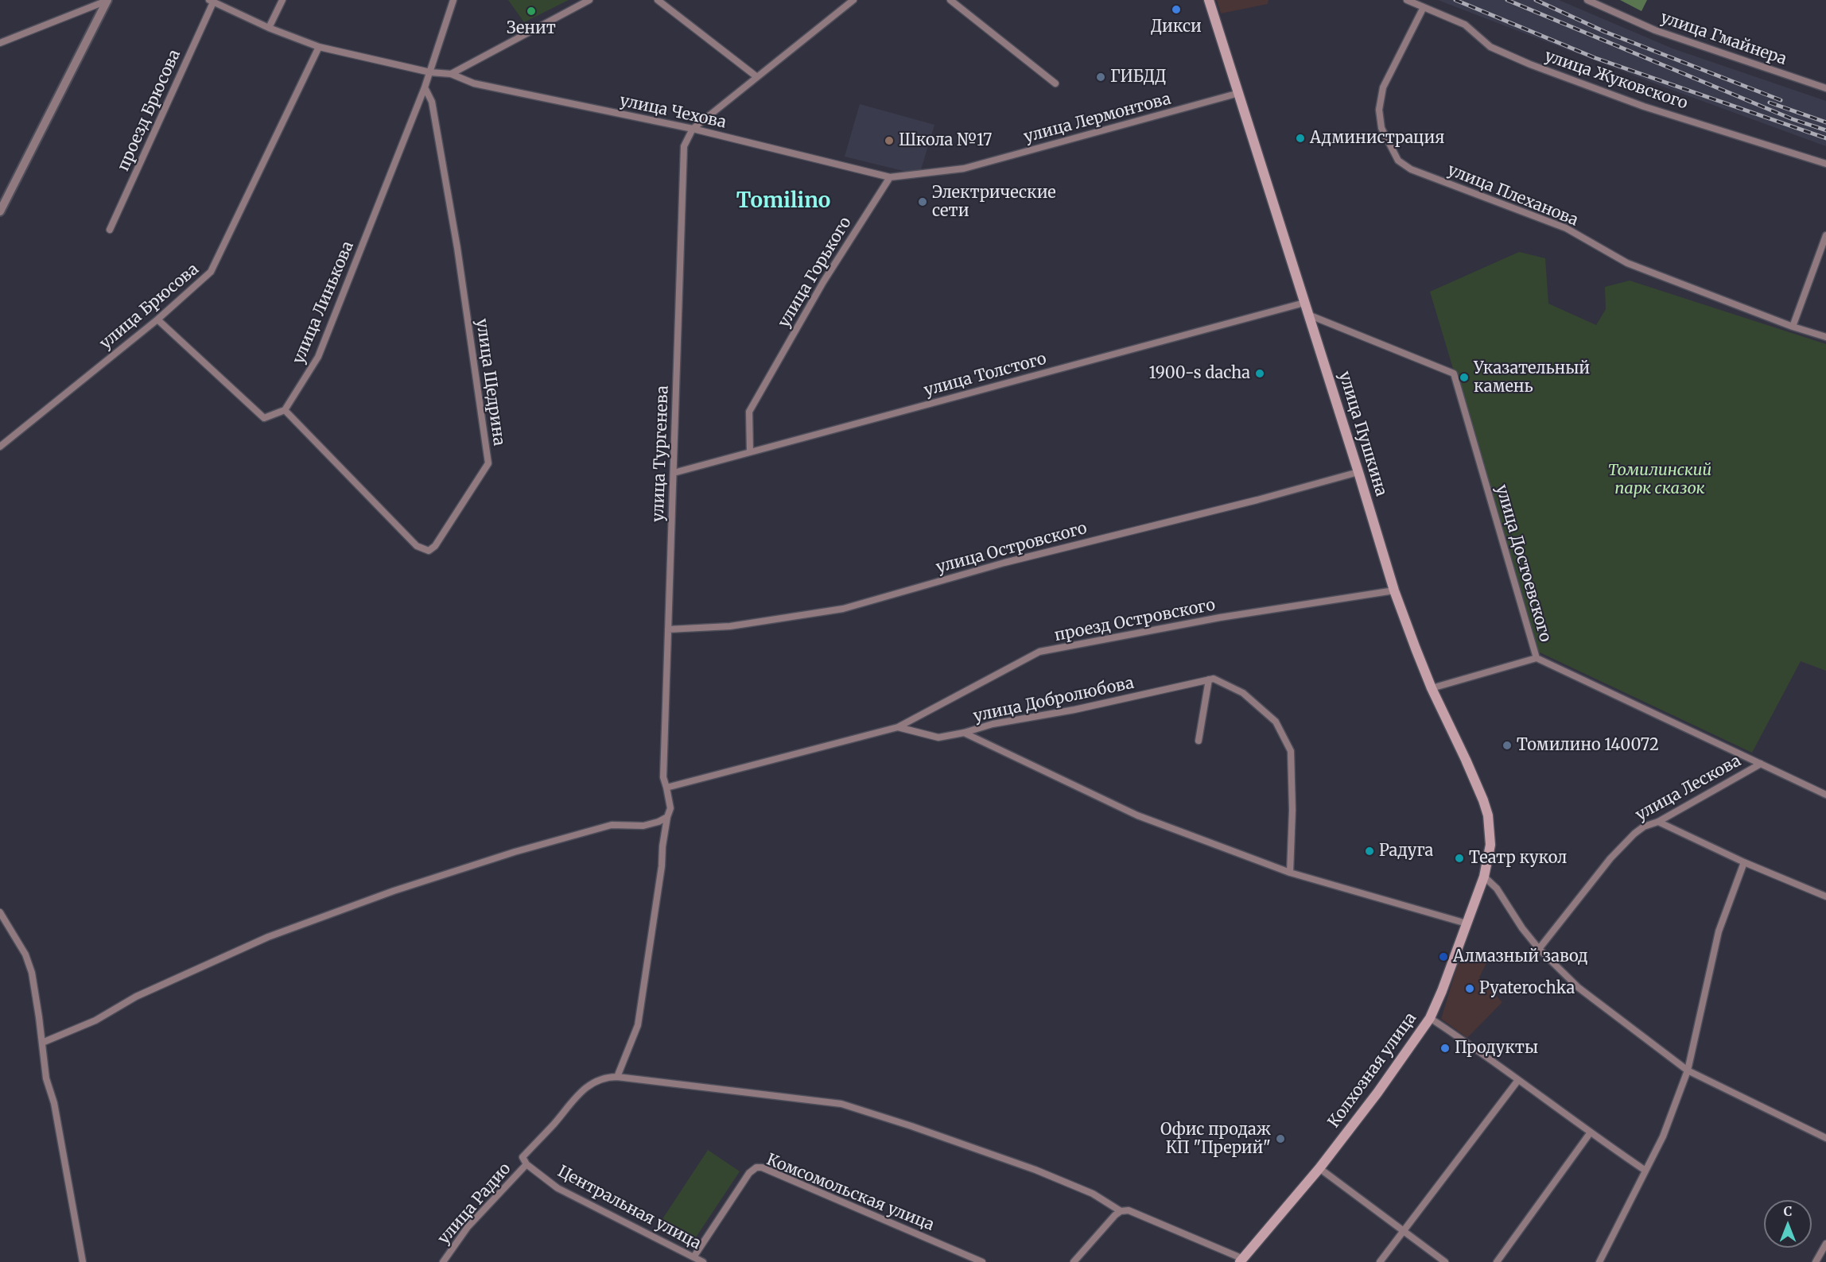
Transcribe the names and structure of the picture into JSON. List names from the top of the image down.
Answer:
{
  "streets": {
    "main road": ["улица Пушкина", "Колхозная улица"],
    "street": [
      "улица Гмайнера",
      "улица Жуковского",
      "проезд Брюсова",
      "улица Чехова",
      "улица Лермонтова",
      "улица Плеханова",
      "улица Горького",
      "улица Линькова",
      "улица Брюсова",
      "улица Толстого",
      "улица Щедрина",
      "улица Тургенева",
      "улица Островского",
      "улица Достоевского",
      "проезд Островского",
      "улица Добролюбова",
      "улица Лескова",
      "Комсомольская улица",
      "улица Радио",
      "Центральная улица"
    ]
  },
  "crossings": [
    ["улица Жуковского", "улица Плеханова"],
    ["улица Чехова", "улица Лермонтова"],
    ["улица Чехова", "улица Горького"],
    ["улица Чехова", "улица Тургенева"],
    ["улица Лермонтова", "улица Горького"],
    ["улица Лермонтова", "улица Пушкина"],
    ["улица Горького", "улица Толстого"],
    ["улица Линькова", "улица Щедрина"],
    ["улица Толстого", "улица Пушкина"],
    ["улица Толстого", "улица Тургенева"],
    ["улица Пушкина", "улица Островского"],
    ["улица Пушкина", "улица Достоевского"],
    ["улица Пушкина", "проезд Островского"],
    ["улица Пушкина", "Колхозная улица"],
    ["улица Тургенева", "улица Островского"],
    ["улица Тургенева", "проезд Островского"],
    ["улица Тургенева", "Центральная улица"],
    ["улица Достоевского", "улица Лескова"],
    ["улица Добролюбова", "Колхозная улица"],
    ["Комсомольская улица", "Центральная улица"],
    ["улица Радио", "Центральная улица"]
  ],
  "districts": ["Tomilino"],
  "parks": ["Томилинский парк сказок"],
  "places": [
    "Дикси",
    "Зенит",
    "ГИБДД",
    "Администрация",
    "Школа №17",
    "Электрические сети",
    "1900-s dacha",
    "Указательный камень",
    "Томилино 140072",
    "Радуга",
    "Театр кукол",
    "Алмазный завод",
    "Pyaterochka",
    "Продукты",
    "Офис продаж КП \"Прерий\""
  ],
  "north": "top"
}
